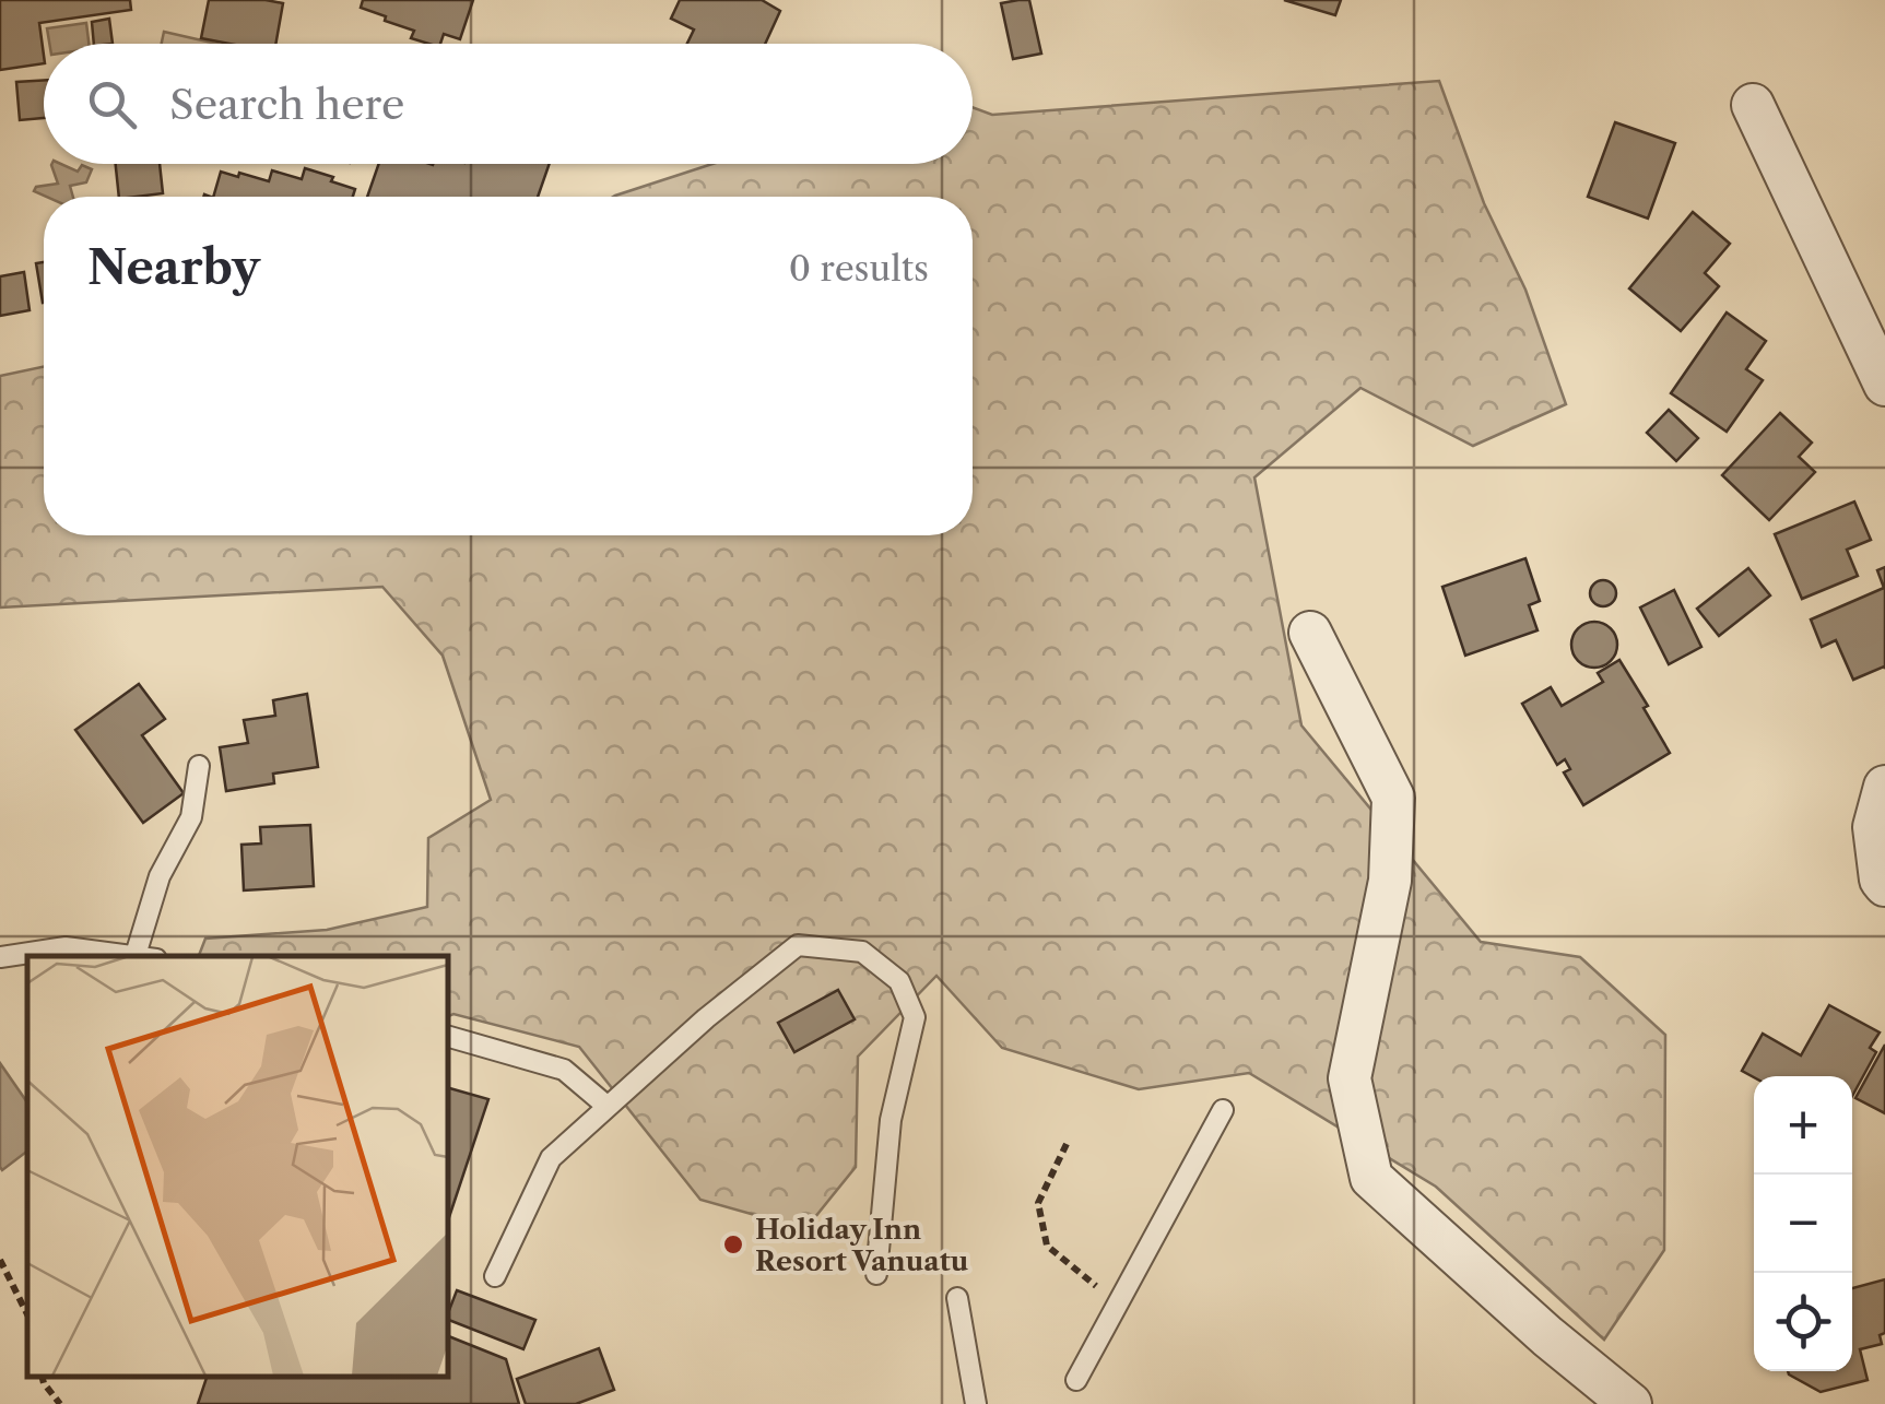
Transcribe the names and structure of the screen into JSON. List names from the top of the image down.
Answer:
{
  "places": ["Holiday Inn Resort Vanuatu"],
  "page": {
    "search": "Search here",
    "heading": ["Nearby", "0 results"],
    "map_buttons": ["+", "−"]
  }
}
